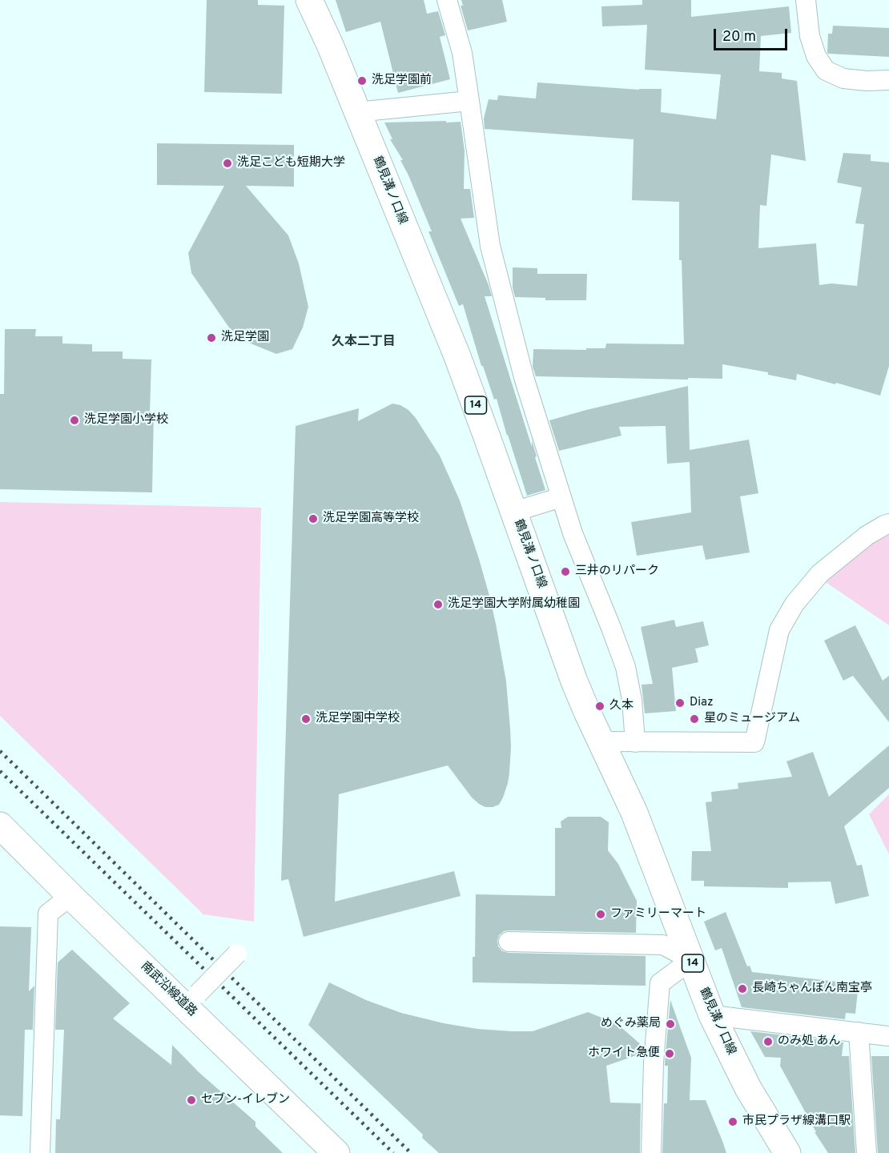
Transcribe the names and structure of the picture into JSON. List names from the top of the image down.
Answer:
{
  "streets": {
    "main road": ["鶴見溝ノ口線", "14", "南武沿線道路"]
  },
  "districts": ["久本二丁目"],
  "places": [
    "洗足学園前",
    "洗足こども短期大学",
    "洗足学園",
    "洗足学園小学校",
    "洗足学園高等学校",
    "三井のリパーク",
    "洗足学園大学附属幼稚園",
    "Diaz",
    "久本",
    "洗足学園中学校",
    "星のミュージアム",
    "ファミリーマート",
    "長崎ちゃんぽん南宝亭",
    "めぐみ薬局",
    "のみ処 あん",
    "ホワイト急便",
    "セブン-イレブン",
    "市民プラザ線溝口駅"
  ],
  "scale_bar": "20 m"
}
